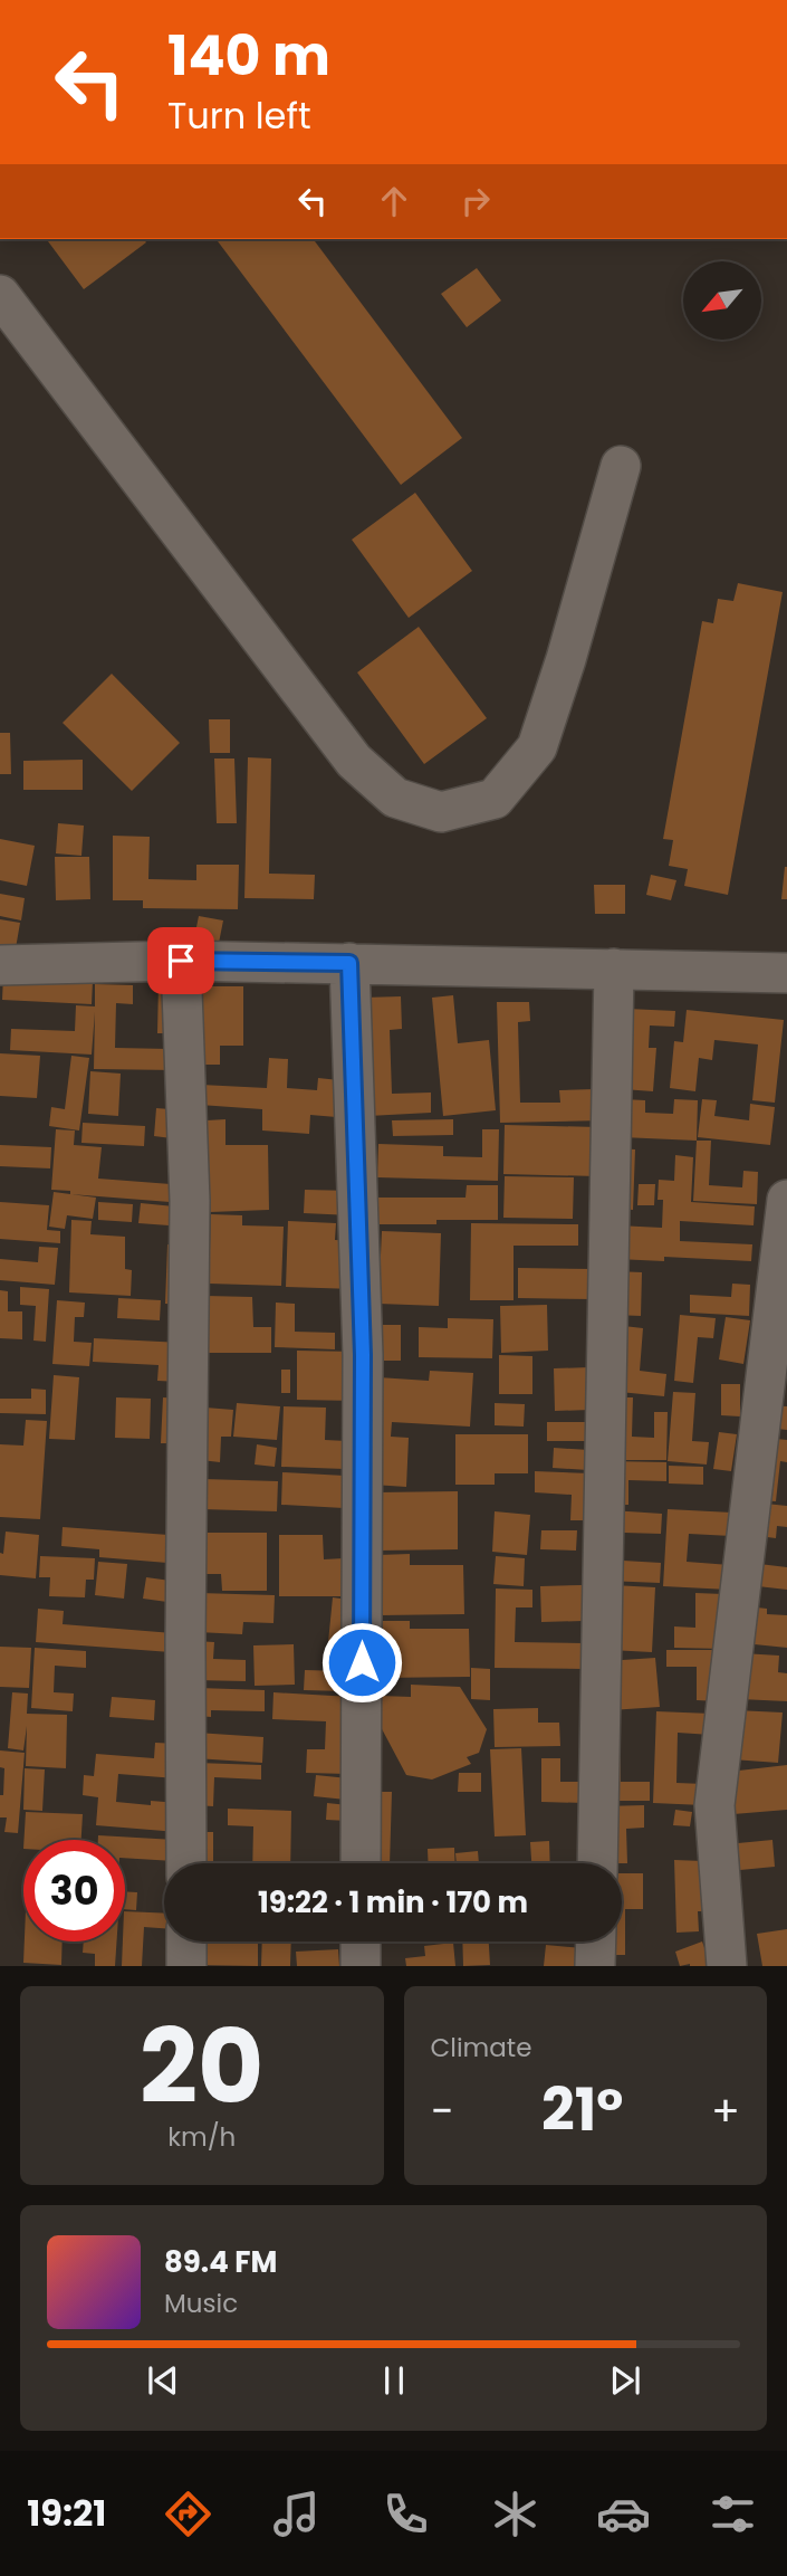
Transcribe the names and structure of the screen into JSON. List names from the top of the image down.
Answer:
{
  "north": "bottom left",
  "page": {
    "turn": ["140 m", "Turn left"],
    "limit": "30",
    "trip": "19:22 · 1 min · 170 m",
    "tile": [
      ["20", "km/h"],
      "Climate"
    ],
    "heat": ["−", "21°", "+"],
    "song": ["89.4 FM", "Music"],
    "tabs": "19:21"
  }
}
